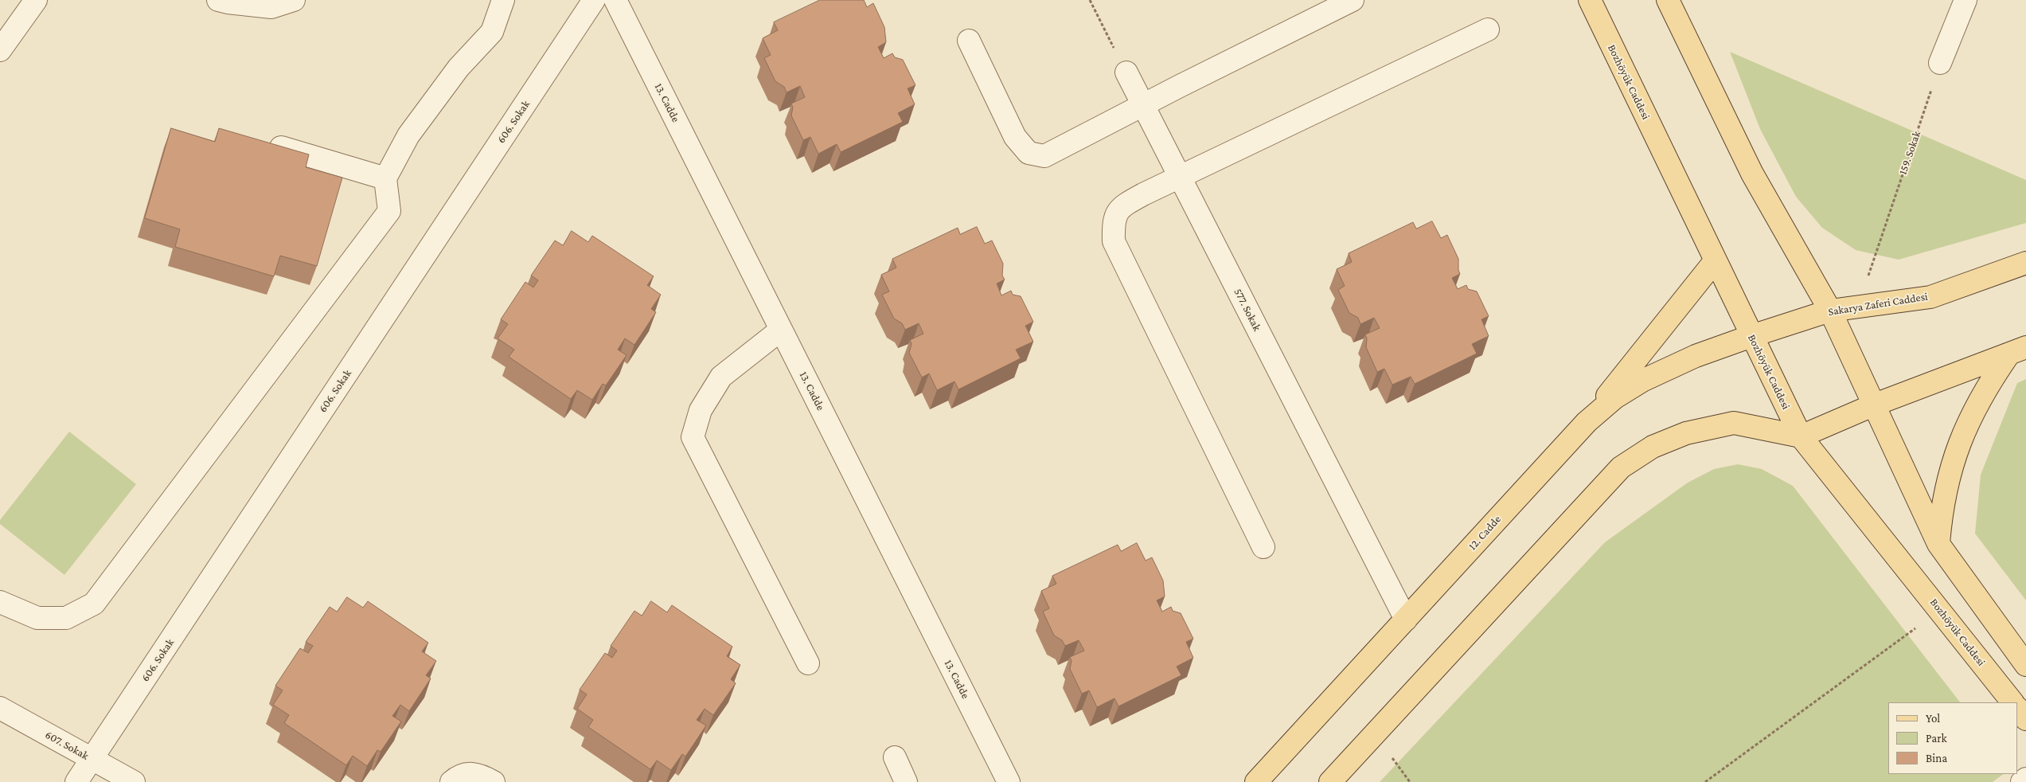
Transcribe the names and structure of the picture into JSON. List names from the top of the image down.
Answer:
{
  "streets": {
    "main road": ["Bozhöyük Caddesi", "Sakarya Zaferi Caddesi", "12. Cadde"],
    "street": [
      "13. Cadde",
      "606. Sokak",
      "577. Sokak",
      "607. Sokak"
    ],
    "path": ["159. Sokak"]
  },
  "crossings": [
    ["Bozhöyük Caddesi", "Sakarya Zaferi Caddesi"],
    ["Bozhöyük Caddesi", "12. Cadde"],
    ["606. Sokak", "607. Sokak"],
    ["159. Sokak", "Sakarya Zaferi Caddesi"],
    ["Sakarya Zaferi Caddesi", "12. Cadde"],
    ["577. Sokak", "12. Cadde"]
  ],
  "legend": ["Yol", "Park", "Bina"]
}
